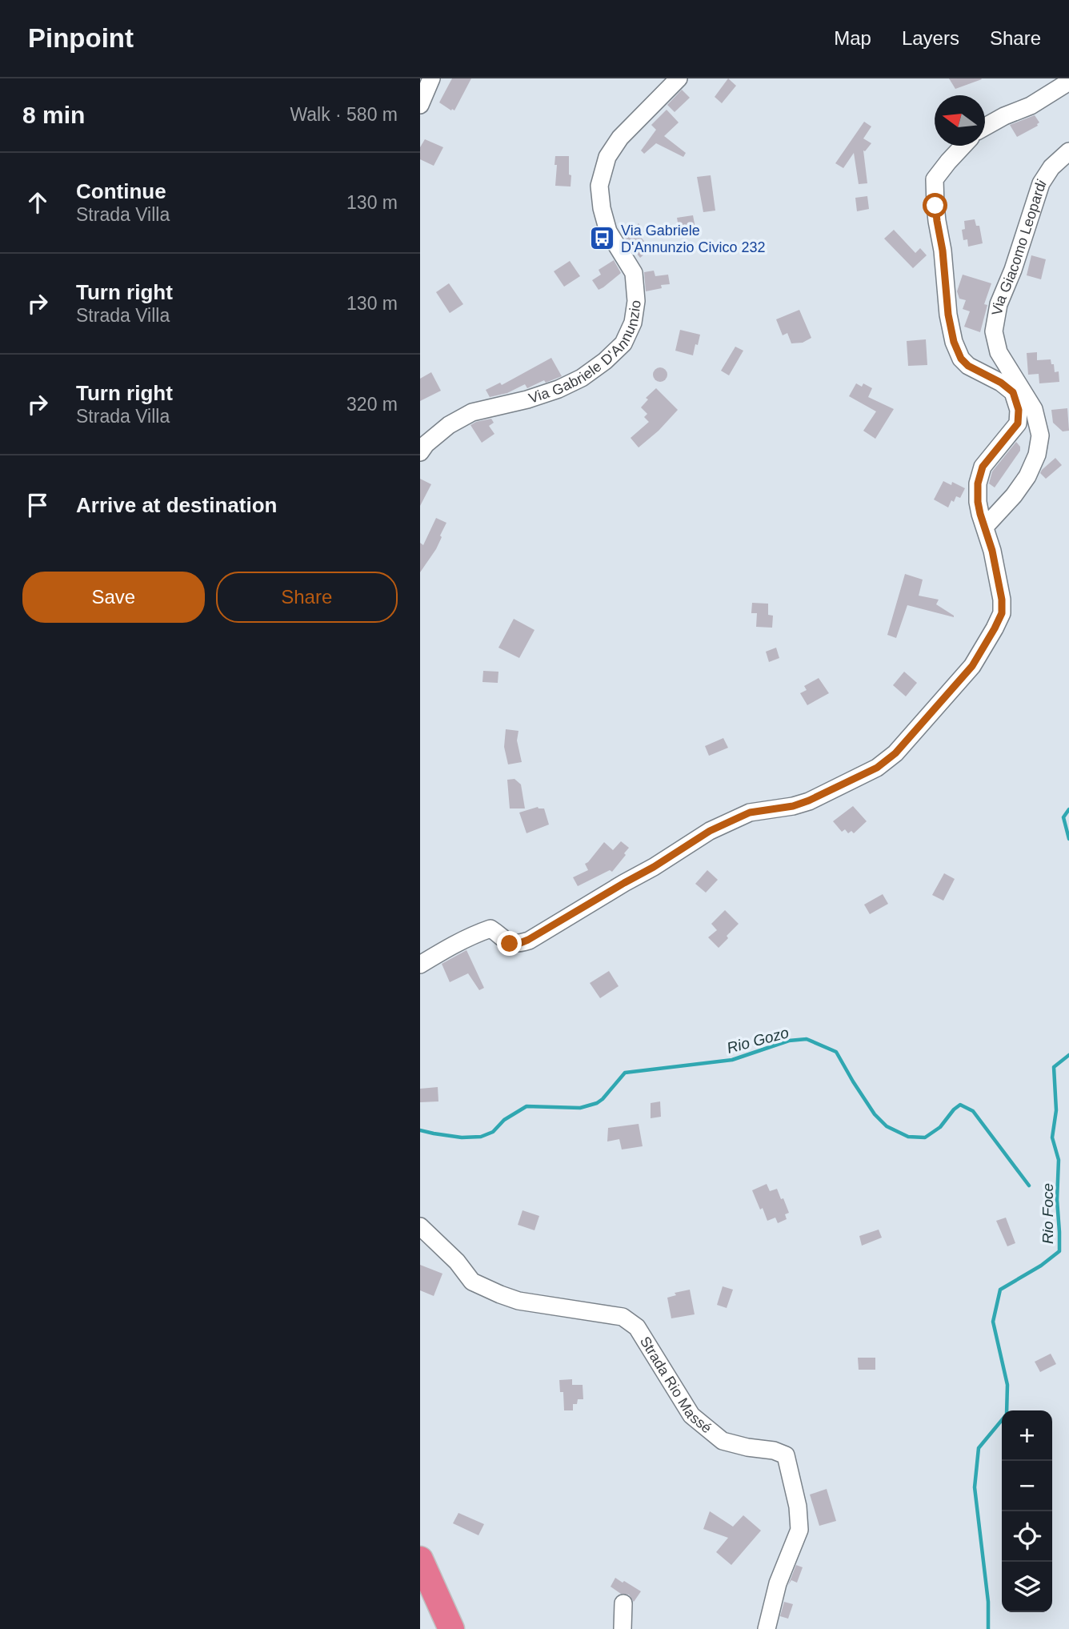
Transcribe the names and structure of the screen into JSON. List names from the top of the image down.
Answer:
{
  "streets": {
    "street": ["Via Giacomo Leopardi", "Via Gabriele D'Annunzio", "Strada Rio Massé"]
  },
  "water": ["Rio Gozo", "Rio Foce"],
  "places": {
    "bus stop": ["Via Gabriele D'Annunzio Civico 232"]
  },
  "north": "left",
  "page": {
    "header": "Pinpoint",
    "nav": ["Map", "Layers", "Share"],
    "heading": ["8 min", "Walk · 580 m"],
    "list": [
      ["Continue", "Strada Villa", "130 m"],
      ["Turn right", "Strada Villa", "130 m"],
      ["Turn right", "Strada Villa", "320 m"],
      "Arrive at destination"
    ],
    "buttons": ["Save", "Share"],
    "map_buttons": ["+", "−"]
  }
}
